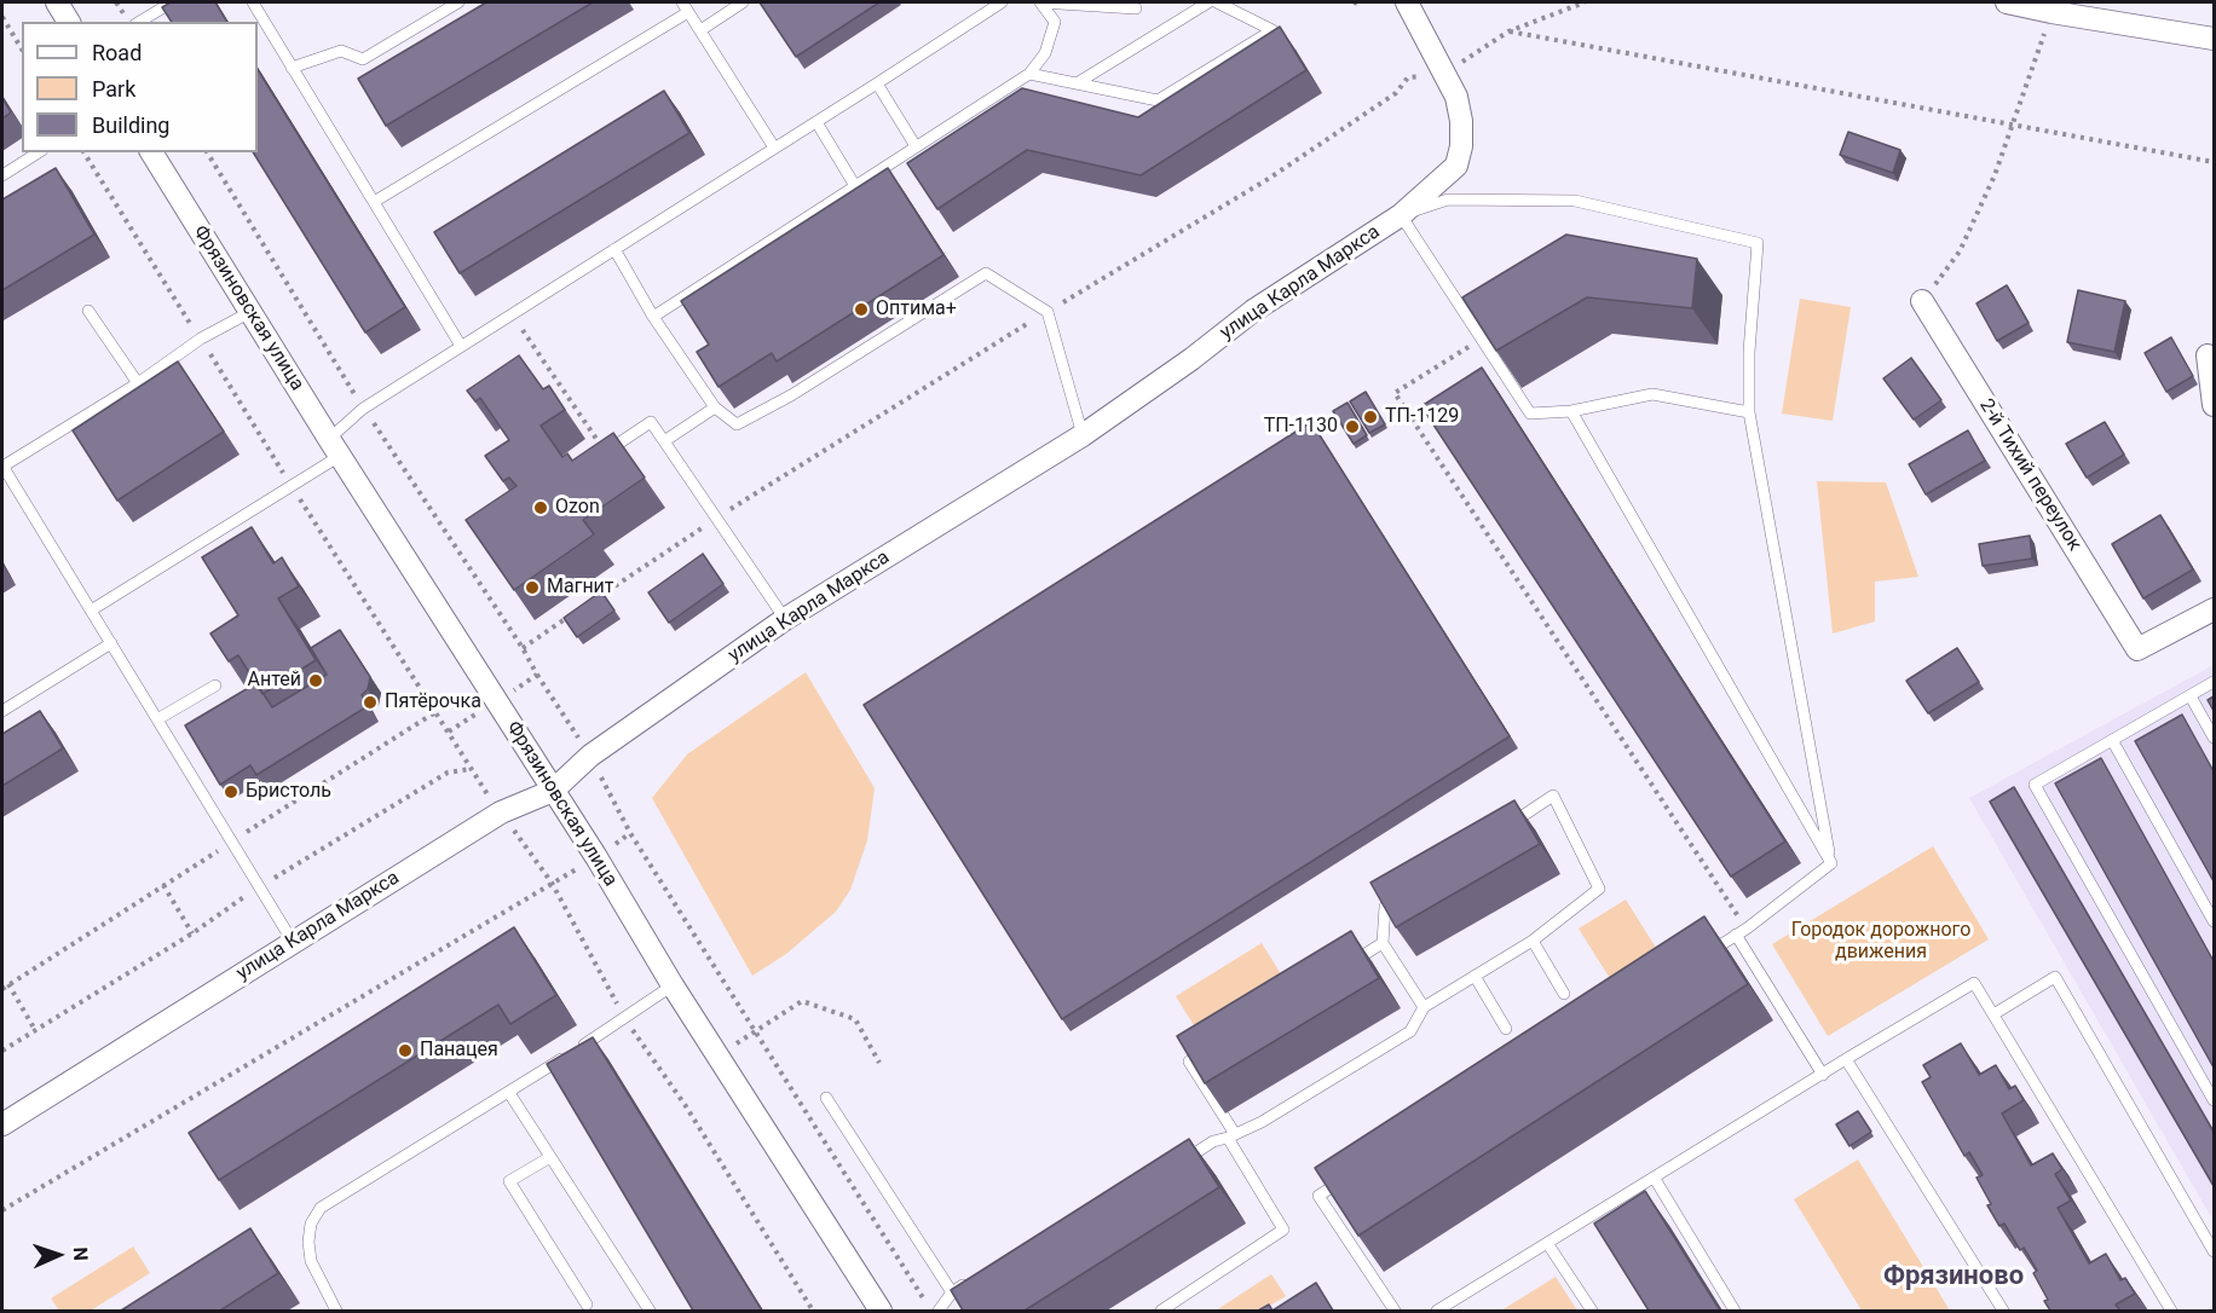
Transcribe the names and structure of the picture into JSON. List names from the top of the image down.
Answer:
{
  "streets": {
    "street": ["улица Карла Маркса", "Фрязиновская улица", "2-й Тихий переулок"]
  },
  "crossings": [
    ["улица Карла Маркса", "Фрязиновская улица"]
  ],
  "districts": ["Фрязиново"],
  "parks": ["Городок дорожного движения"],
  "places": [
    "Оптима+",
    "ТП-1129",
    "ТП-1130",
    "Ozon",
    "Магнит",
    "Антей",
    "Пятёрочка",
    "Бристоль",
    "Панацея"
  ],
  "legend": ["Road", "Park", "Building"],
  "north": "right"
}
